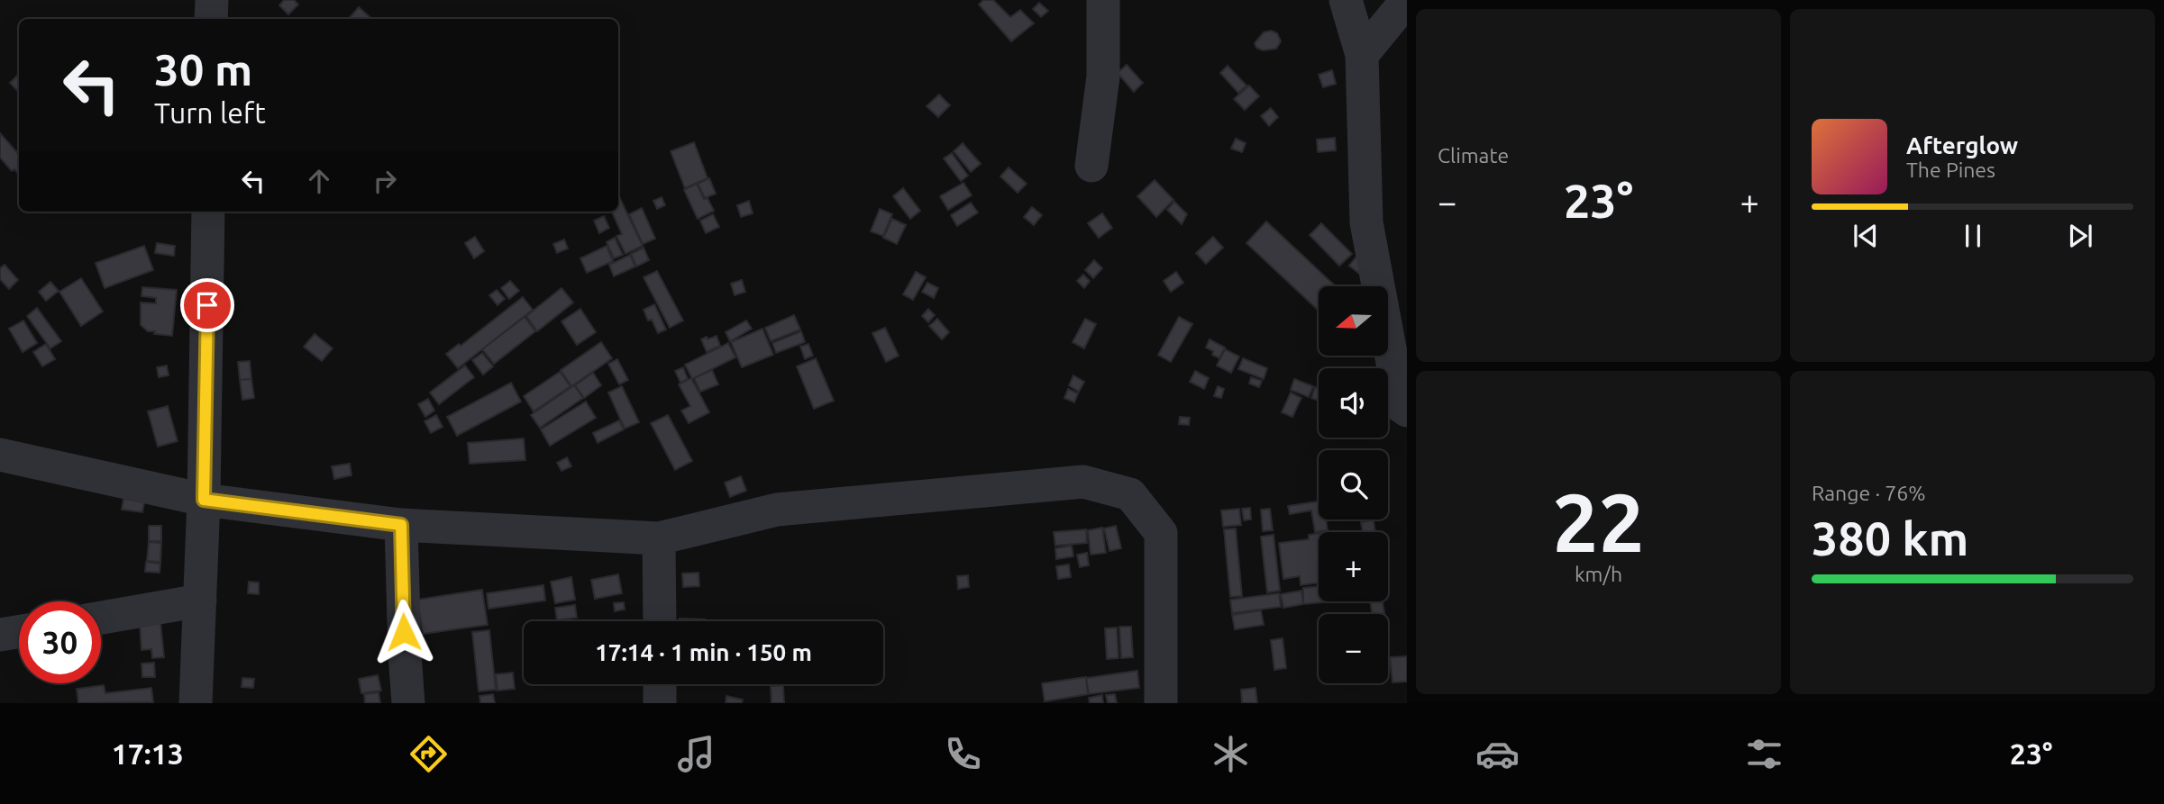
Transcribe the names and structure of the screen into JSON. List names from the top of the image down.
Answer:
{
  "north": "left",
  "page": {
    "tile": [
      "Climate",
      ["22", "km/h"],
      ["Range · 76%", "380 km"]
    ],
    "turn": ["30 m", "Turn left"],
    "song": ["Afterglow", "The Pines"],
    "heat": ["−", "23°", "+"],
    "map_buttons": ["+", "−"],
    "limit": "30",
    "trip": "17:14 · 1 min · 150 m",
    "tabs": ["17:13", "23°"]
  }
}
